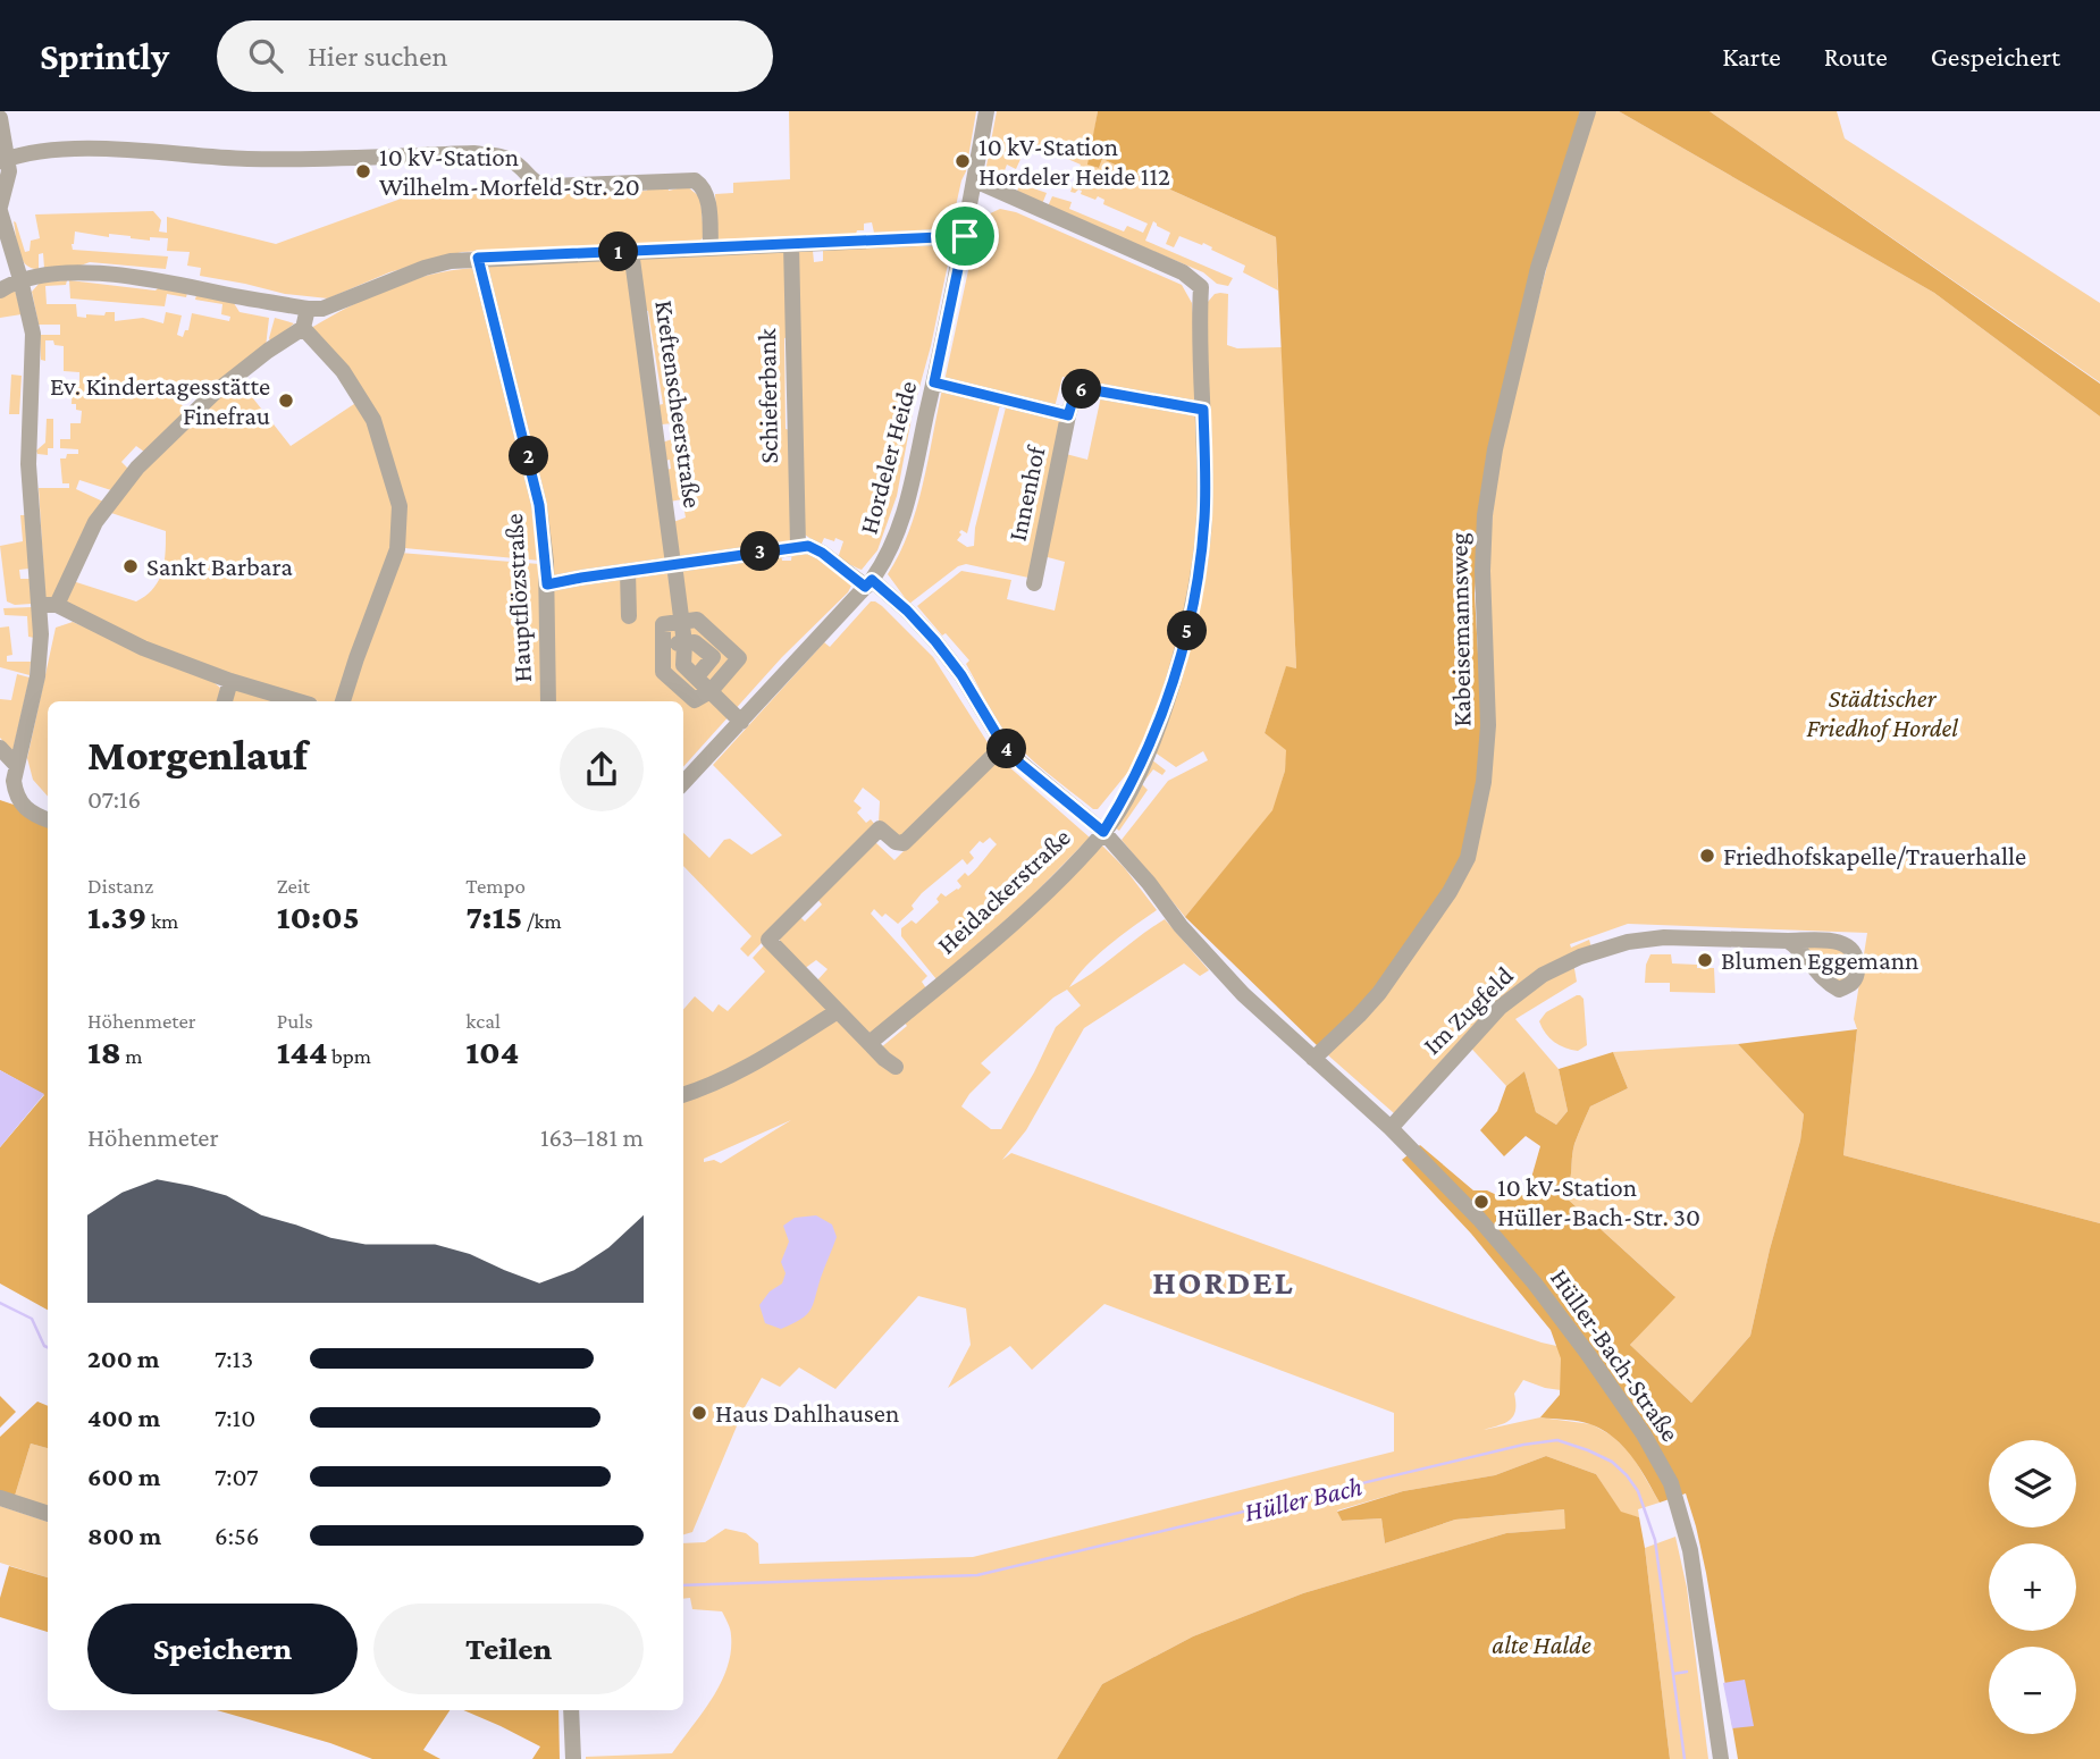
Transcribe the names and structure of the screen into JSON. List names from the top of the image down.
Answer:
{
  "streets": {
    "street": [
      "Schieferbank",
      "Kreftenscheerstraße",
      "Hordeler Heide",
      "Innenhof",
      "Hauptflözstraße",
      "Kabeisemannsweg",
      "Heidackerstraße",
      "Im Zugfeld",
      "Hüller-Bach-Straße"
    ]
  },
  "crossings": [
    ["Schieferbank", "Hüller-Bach-Straße"],
    ["Hordeler Heide", "Innenhof"],
    ["Hordeler Heide", "Heidackerstraße"],
    ["Hordeler Heide", "Hüller-Bach-Straße"],
    ["Innenhof", "Heidackerstraße"],
    ["Kabeisemannsweg", "Hüller-Bach-Straße"],
    ["Heidackerstraße", "Hüller-Bach-Straße"],
    ["Im Zugfeld", "Hüller-Bach-Straße"]
  ],
  "districts": ["HORDEL"],
  "water": ["Hüller Bach"],
  "parks": ["Städtischer Friedhof Hordel", "alte Halde"],
  "places": [
    "10 kV-Station Hordeler Heide 112",
    "10 kV-Station Wilhelm-Morfeld-Str. 20",
    "Ev. Kindertagesstätte Finefrau",
    "Sankt Barbara",
    "Friedhofskapelle/Trauerhalle",
    "Blumen Eggemann",
    "10 kV-Station Hüller-Bach-Str. 30",
    "Haus Dahlhausen"
  ],
  "page": {
    "header": "Sprintly",
    "search": "Hier suchen",
    "nav": ["Karte", "Route", "Gespeichert"],
    "pins": [
      "1",
      "6",
      "2",
      "3",
      "5",
      "4"
    ],
    "heading": ["Morgenlauf", "07:16"],
    "stats": [
      ["Distanz", "1.39 km"],
      ["Zeit", "10:05"],
      ["Tempo", "7:15 /km"],
      ["Höhenmeter", "18 m"],
      ["Puls", "144 bpm"],
      ["kcal", "104"]
    ],
    "chart": ["Höhenmeter", "163–181 m"],
    "list": [
      {
        "name": "200 m",
        "note": "7:13"
      },
      {
        "name": "400 m",
        "note": "7:10"
      },
      {
        "name": "600 m",
        "note": "7:07"
      },
      {
        "name": "800 m",
        "note": "6:56"
      }
    ],
    "map_buttons": ["+", "−"],
    "buttons": ["Speichern", "Teilen"]
  }
}
